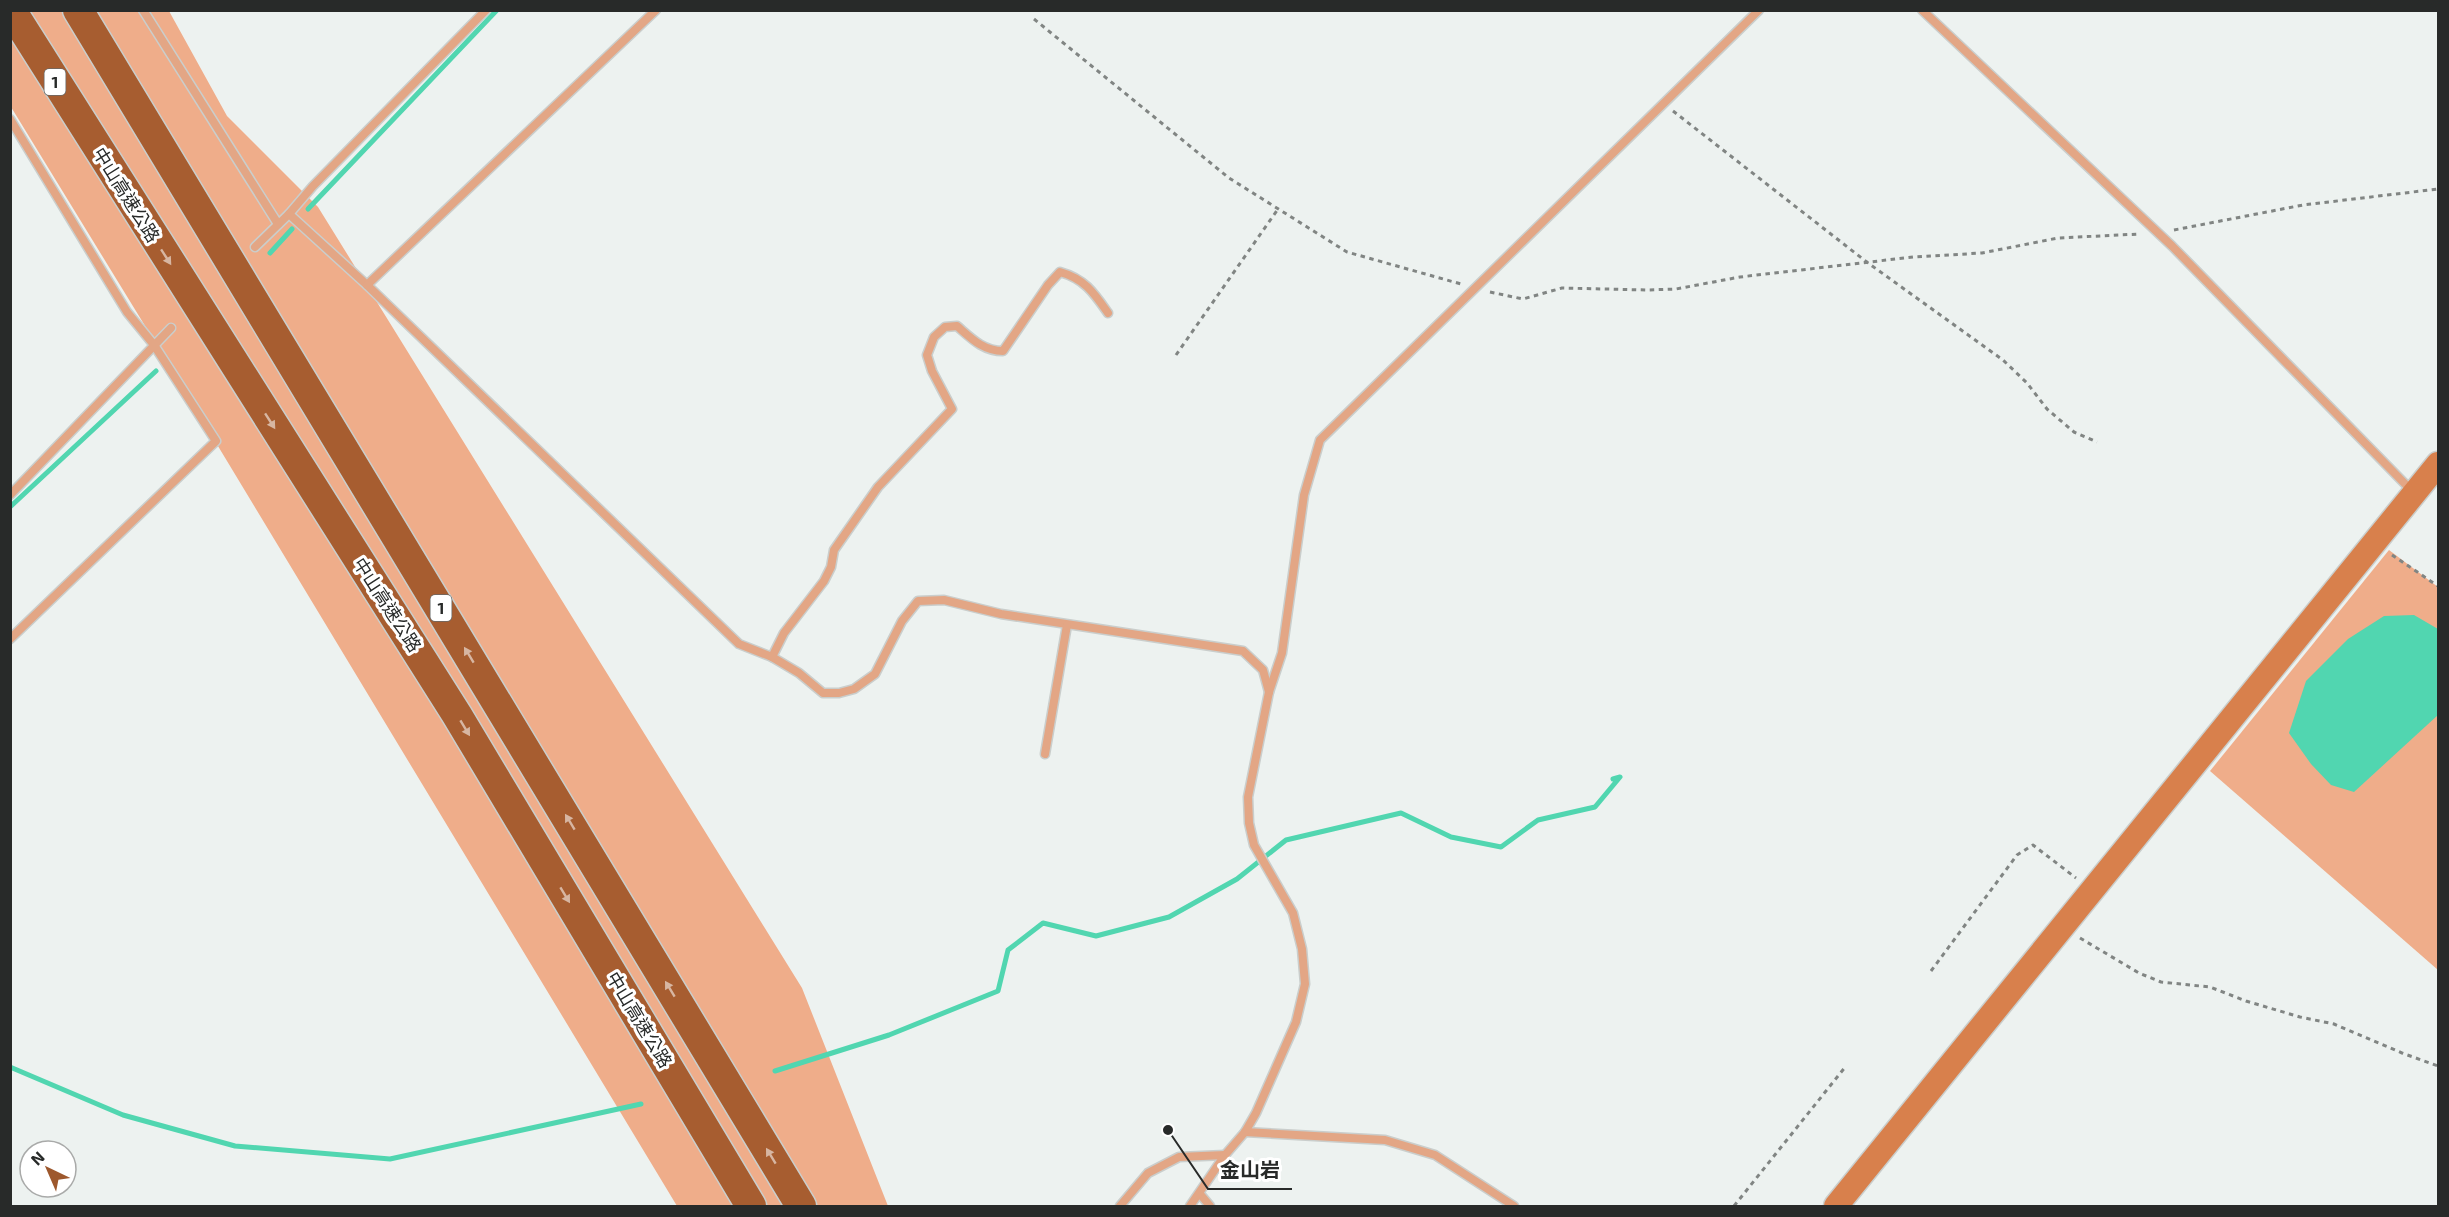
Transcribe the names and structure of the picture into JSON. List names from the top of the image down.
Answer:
{
  "streets": {
    "highway": ["1", "中山高速公路"]
  },
  "places": ["金山岩"],
  "north": "top left"
}
